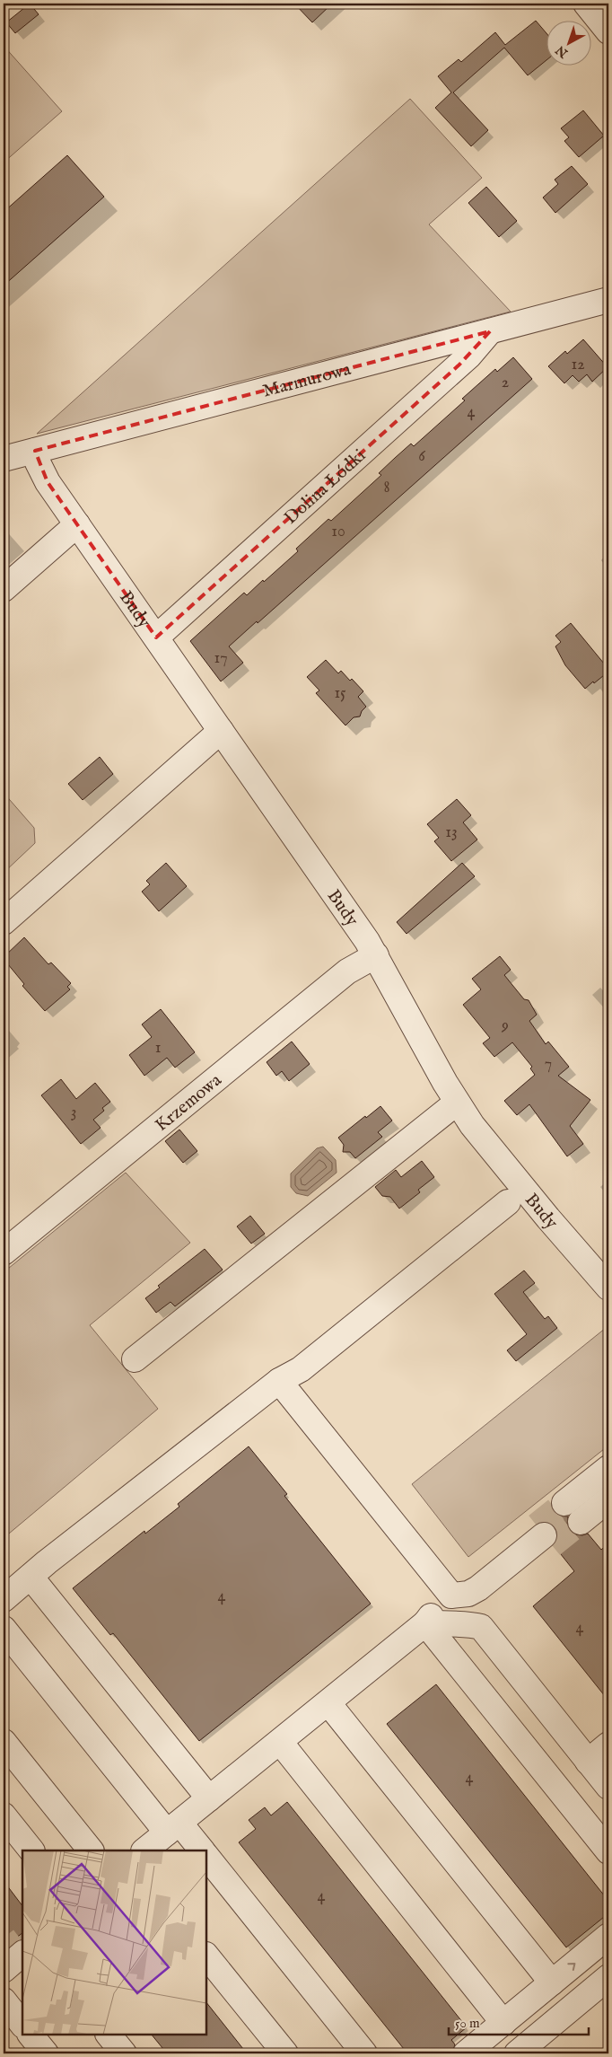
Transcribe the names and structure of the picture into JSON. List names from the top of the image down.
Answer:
{
  "streets": {
    "street": [
      "Marmurowa",
      "Dolina Łódki",
      "Budy",
      "Krzemowa"
    ]
  },
  "crossings": [
    ["Marmurowa", "Dolina Łódki"],
    ["Marmurowa", "Budy"],
    ["Dolina Łódki", "Budy"],
    ["Budy", "Krzemowa"]
  ],
  "house_numbers": [
    "12",
    "2",
    "4",
    "6",
    "8",
    "10",
    "17",
    "15",
    "13",
    "9",
    "1",
    "7",
    "3",
    "4",
    "4",
    "4",
    "4"
  ],
  "scale_bar": "50 m",
  "north": "bottom left"
}
